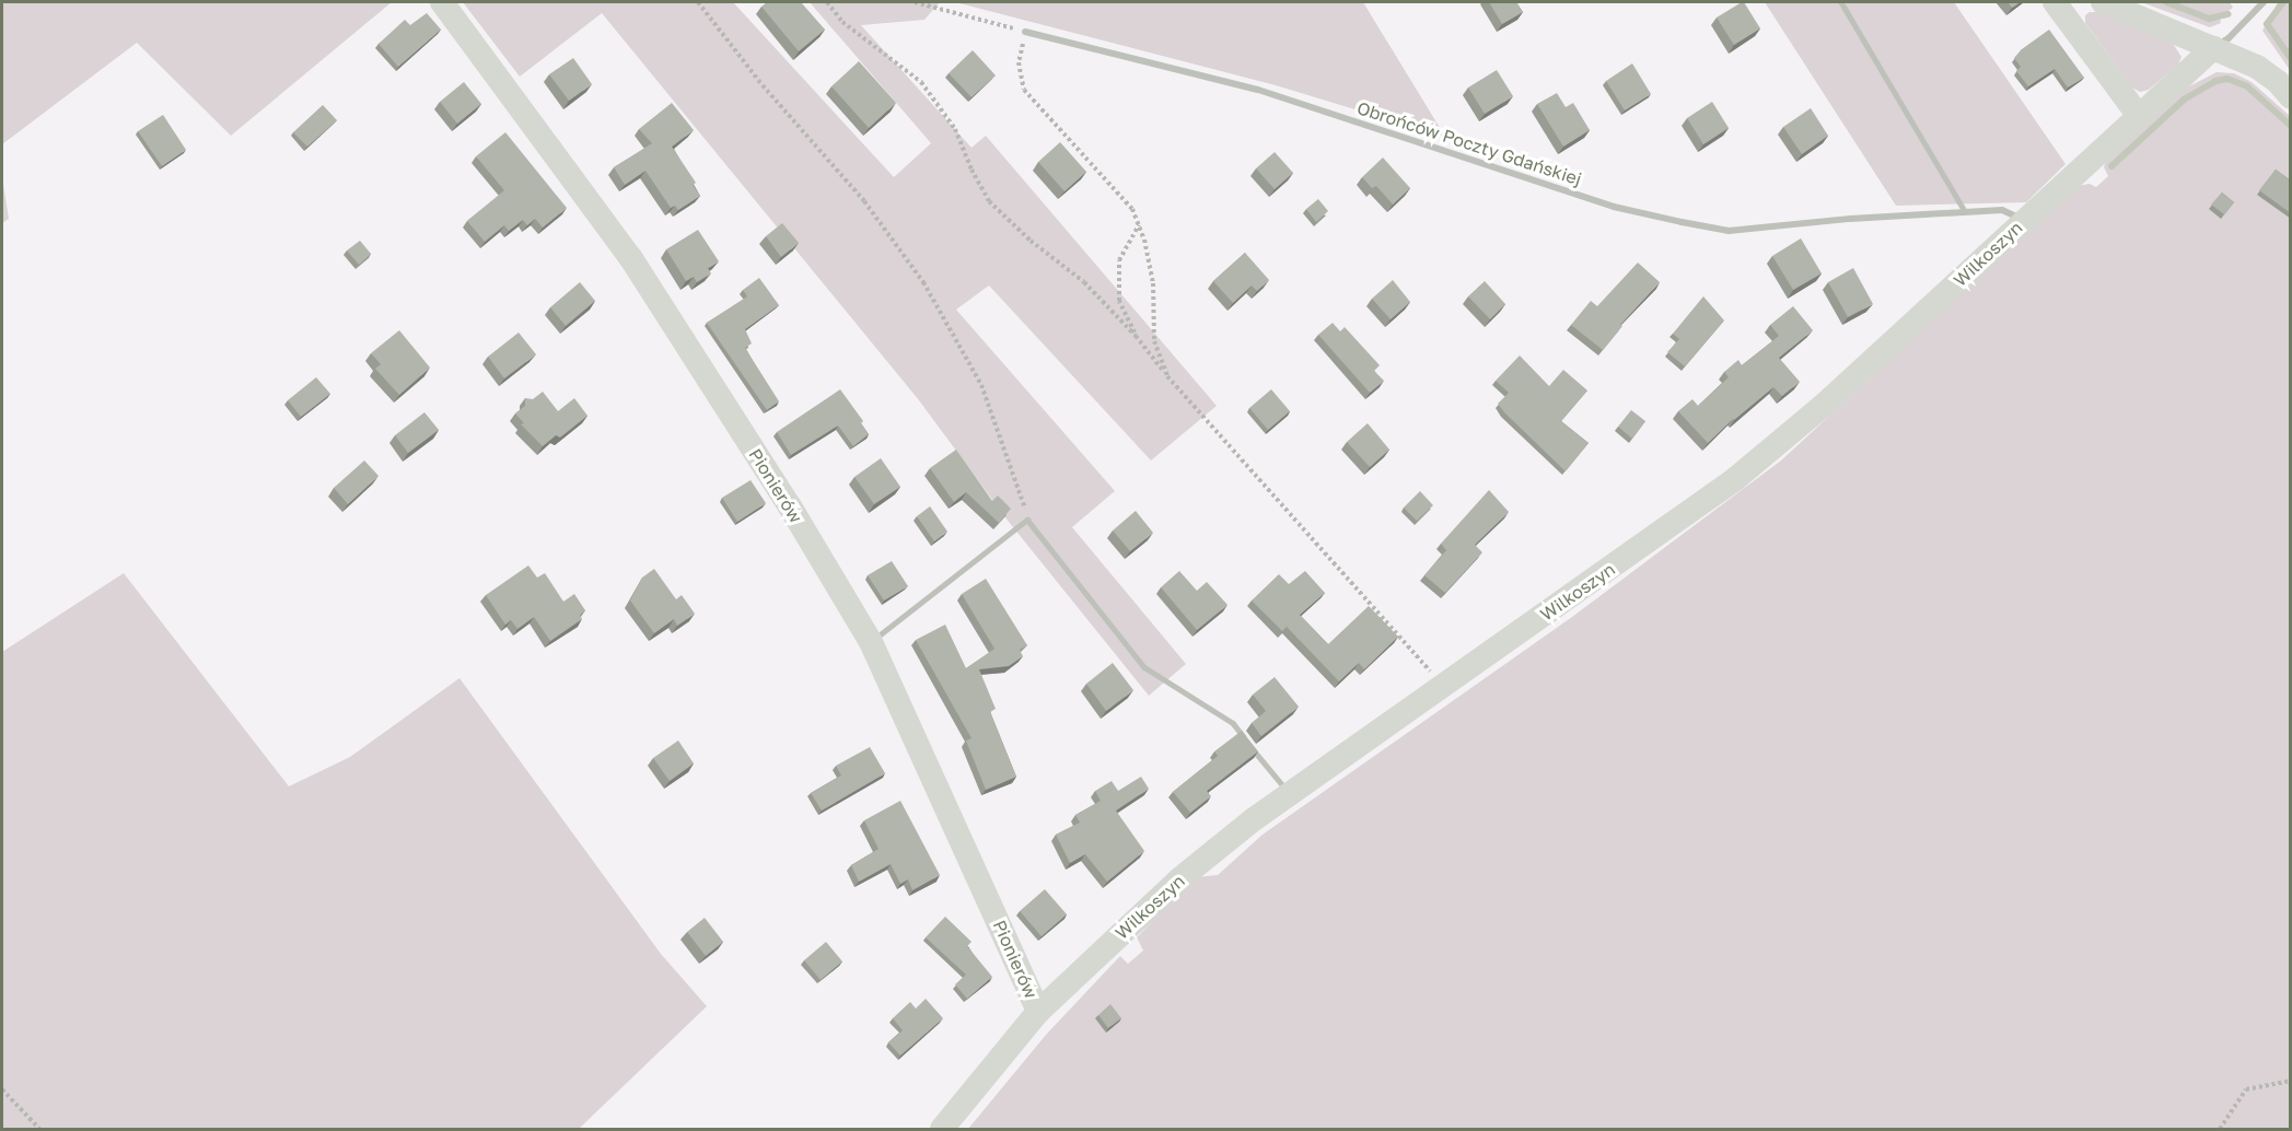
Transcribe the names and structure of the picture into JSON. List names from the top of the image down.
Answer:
{
  "streets": {
    "street": ["Obrońców Poczty Gdańskiej", "Wilkoszyn", "Pionierów"]
  },
  "crossings": [
    ["Obrońców Poczty Gdańskiej", "Wilkoszyn"],
    ["Wilkoszyn", "Pionierów"]
  ]
}
